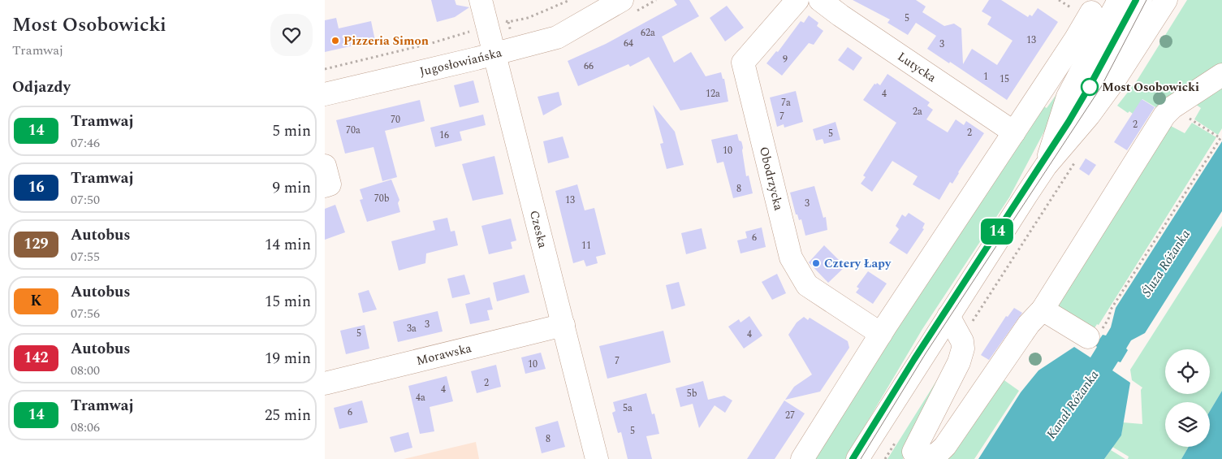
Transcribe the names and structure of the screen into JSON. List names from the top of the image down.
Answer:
{
  "streets": {
    "street": [
      "Jugosłowiańska",
      "Lutycka",
      "Obodrzycka",
      "Czeska",
      "Morawska"
    ]
  },
  "crossings": [
    ["Jugosłowiańska", "Czeska"],
    ["Czeska", "Morawska"]
  ],
  "water": ["Śluza Różanka", "Kanał Różanka"],
  "places": ["Pizzeria Simon", "Most Osobowicki", "Cztery Łapy"],
  "lines": ["tram line 14"],
  "house_numbers": [
    "5",
    "62a",
    "13",
    "64",
    "3",
    "9",
    "66",
    "1",
    "15",
    "12a",
    "4",
    "7a",
    "2a",
    "7",
    "70",
    "2",
    "70a",
    "2",
    "5",
    "16",
    "10",
    "8",
    "70b",
    "13",
    "3",
    "6",
    "11",
    "3",
    "3a",
    "5",
    "4",
    "7",
    "10",
    "2",
    "4",
    "5b",
    "4a",
    "5a",
    "6",
    "27",
    "5",
    "8"
  ],
  "page": {
    "heading": [
      ["Most Osobowicki", "Tramwaj"],
      "Odjazdy"
    ],
    "on_map": "14",
    "list": [
      {
        "mark": "14",
        "name": "Tramwaj",
        "note": "07:46",
        "value": "5 min"
      },
      {
        "mark": "16",
        "name": "Tramwaj",
        "note": "07:50",
        "value": "9 min"
      },
      {
        "mark": "129",
        "name": "Autobus",
        "note": "07:55",
        "value": "14 min"
      },
      {
        "mark": "K",
        "name": "Autobus",
        "note": "07:56",
        "value": "15 min"
      },
      {
        "mark": "142",
        "name": "Autobus",
        "note": "08:00",
        "value": "19 min"
      },
      {
        "mark": "14",
        "name": "Tramwaj",
        "note": "08:06",
        "value": "25 min"
      }
    ]
  }
}
